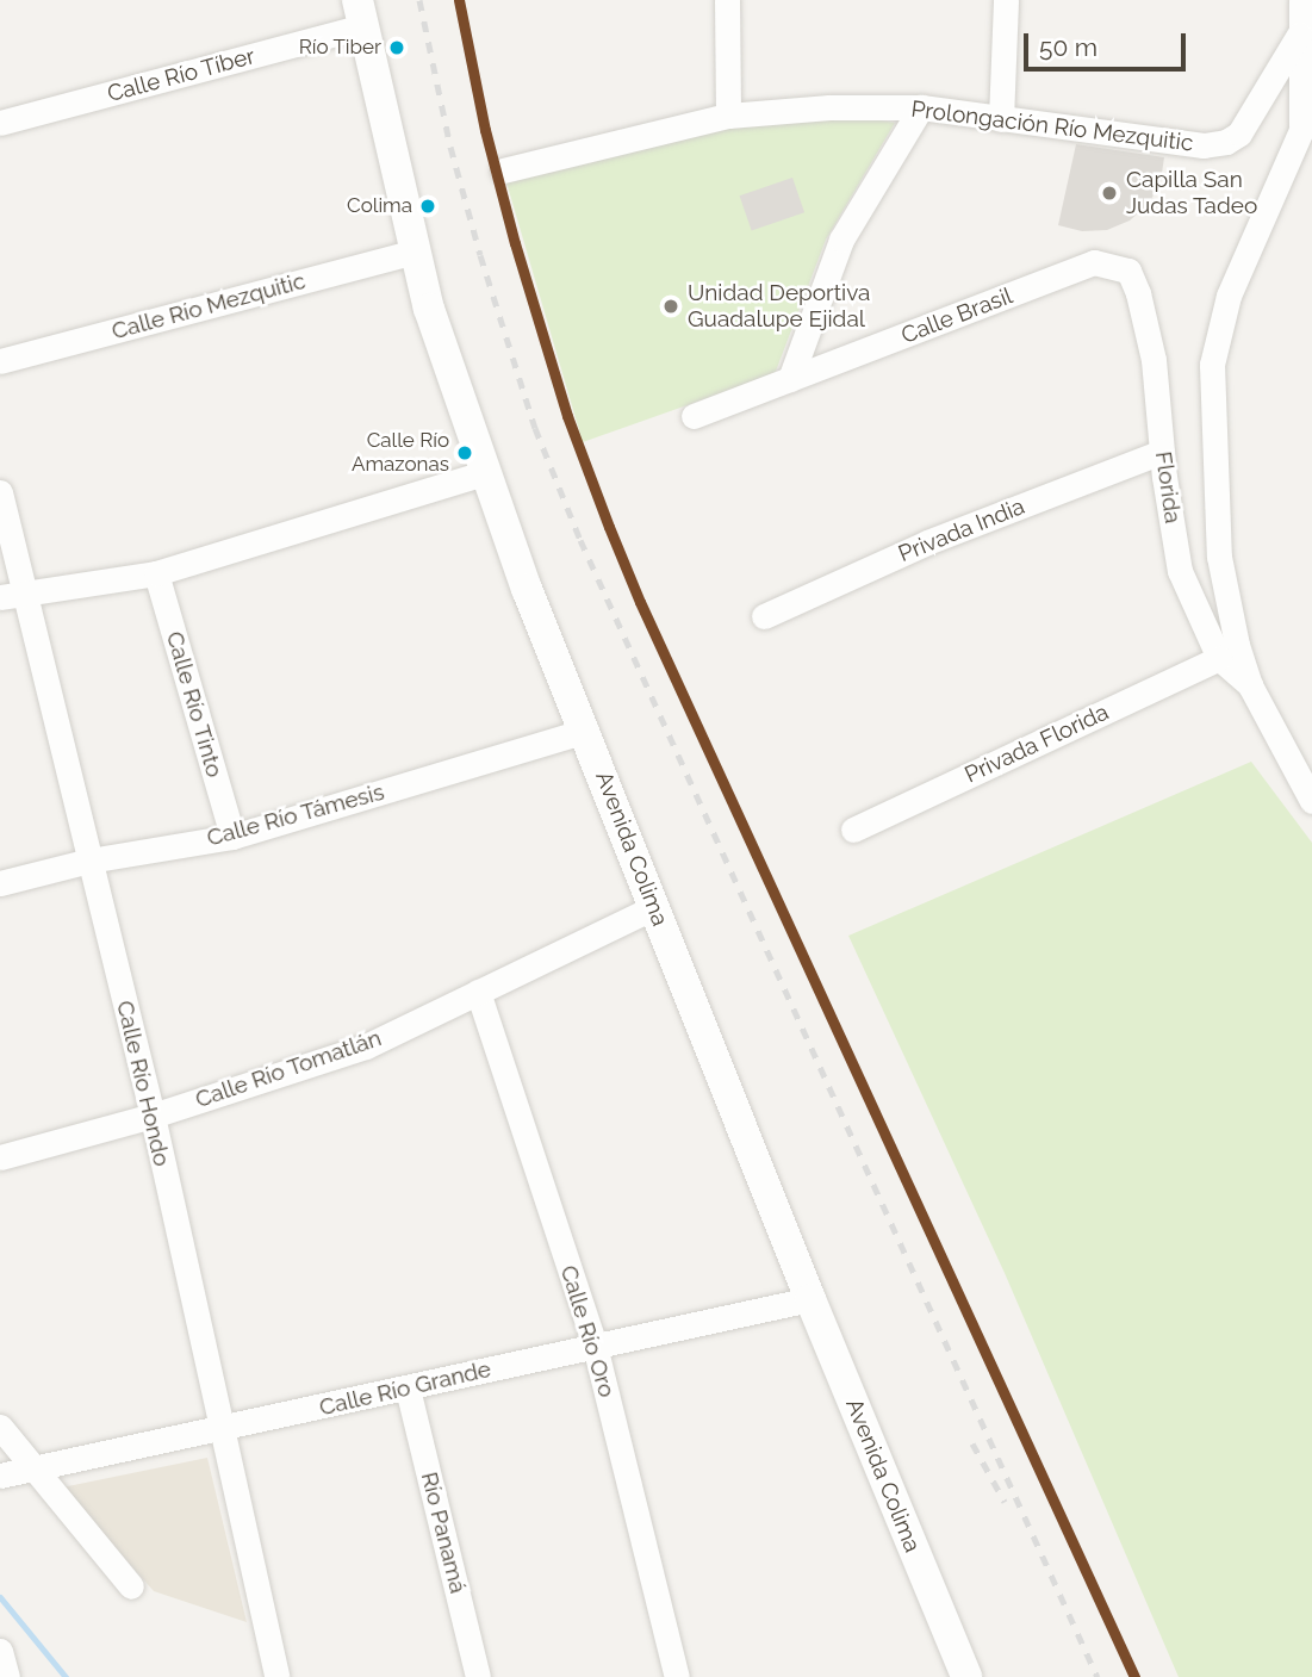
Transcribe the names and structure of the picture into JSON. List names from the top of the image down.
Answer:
{
  "streets": {
    "street": [
      "Calle Río Tíber",
      "Prolongación Río Mezquitic",
      "Calle Río Mezquitic",
      "Calle Brasil",
      "Florida",
      "Privada India",
      "Calle Río Tinto",
      "Privada Florida",
      "Calle Río Támesis",
      "Avenida Colima",
      "Calle Río Tomatlán",
      "Calle Río Hondo",
      "Calle Río Oro",
      "Calle Río Grande",
      "Río Panamá"
    ]
  },
  "crossings": [
    ["Calle Río Tíber", "Avenida Colima"],
    ["Calle Río Mezquitic", "Avenida Colima"],
    ["Calle Brasil", "Florida"],
    ["Florida", "Privada India"],
    ["Florida", "Privada Florida"],
    ["Calle Río Tinto", "Calle Río Támesis"],
    ["Calle Río Támesis", "Avenida Colima"],
    ["Calle Río Támesis", "Calle Río Hondo"],
    ["Avenida Colima", "Calle Río Tomatlán"],
    ["Avenida Colima", "Calle Río Grande"],
    ["Calle Río Tomatlán", "Calle Río Hondo"],
    ["Calle Río Tomatlán", "Calle Río Oro"],
    ["Calle Río Hondo", "Calle Río Grande"],
    ["Calle Río Oro", "Calle Río Grande"],
    ["Calle Río Grande", "Río Panamá"]
  ],
  "places": [
    "Río Tiber",
    "Capilla San Judas Tadeo",
    "Colima",
    "Unidad Deportiva Guadalupe Ejidal",
    "Calle Río Amazonas"
  ],
  "scale_bar": "50 m"
}
